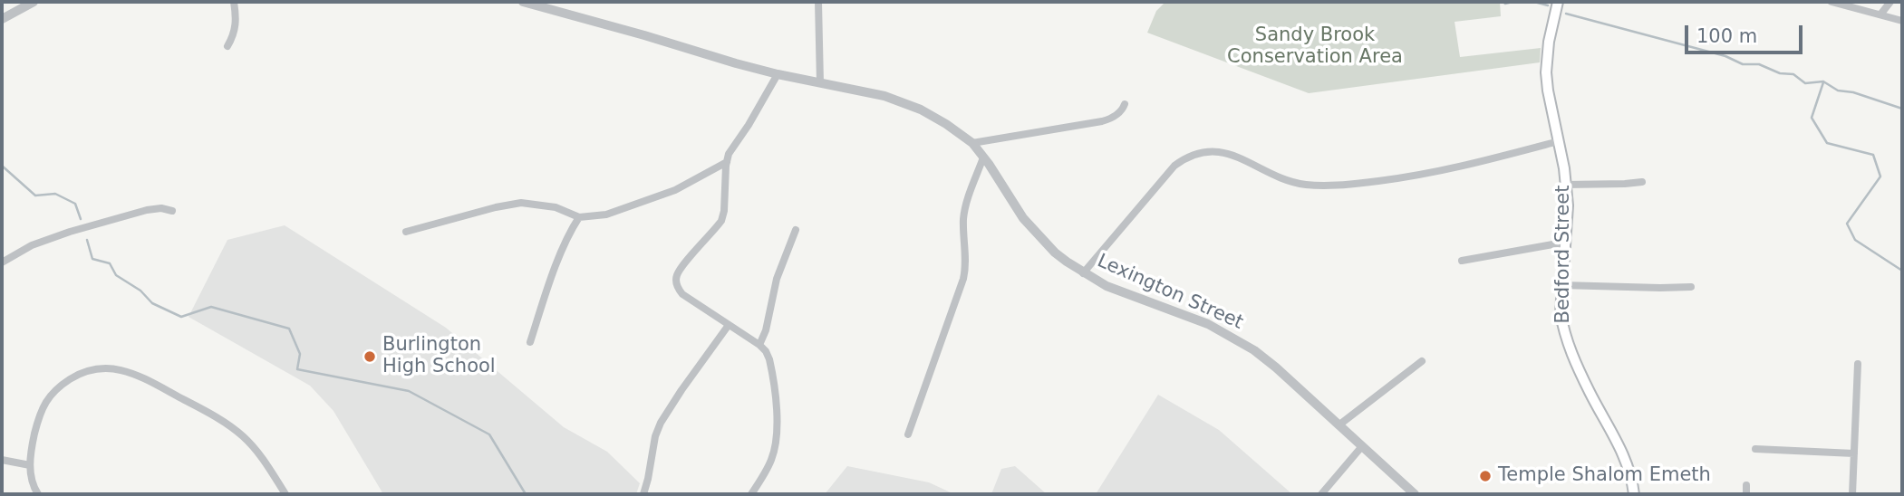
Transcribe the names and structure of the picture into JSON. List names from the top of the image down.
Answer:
{
  "streets": {
    "main road": ["Bedford Street"],
    "street": ["Lexington Street"]
  },
  "parks": ["Sandy Brook Conservation Area"],
  "places": ["Burlington High School", "Temple Shalom Emeth"],
  "scale_bar": "100 m"
}
